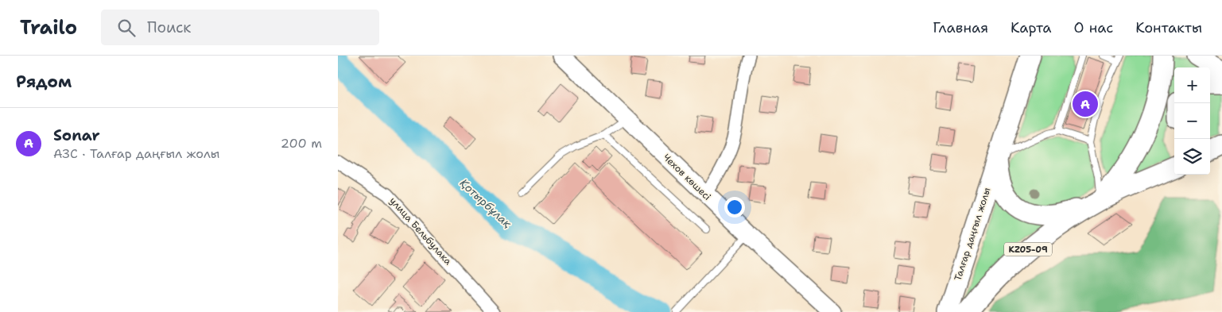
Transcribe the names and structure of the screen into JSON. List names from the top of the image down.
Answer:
{
  "streets": {
    "main road": ["Чехов көшесі", "Талғар даңғыл жолы", "KZ05-09"],
    "street": ["улица Бельбулака"]
  },
  "crossings": [
    ["Талғар даңғыл жолы", "KZ05-09"]
  ],
  "water": ["Қотырбұлақ"],
  "page": {
    "header": "Trailo",
    "search": "Поиск",
    "nav": [
      "Главная",
      "Карта",
      "О нас",
      "Контакты"
    ],
    "heading": "Рядом",
    "map_buttons": ["+", "−"],
    "pins": "A",
    "list": [
      {
        "mark": "A",
        "name": "Sonar",
        "note": "АЗС · Талғар даңғыл жолы",
        "value": "200 m"
      }
    ]
  }
}
